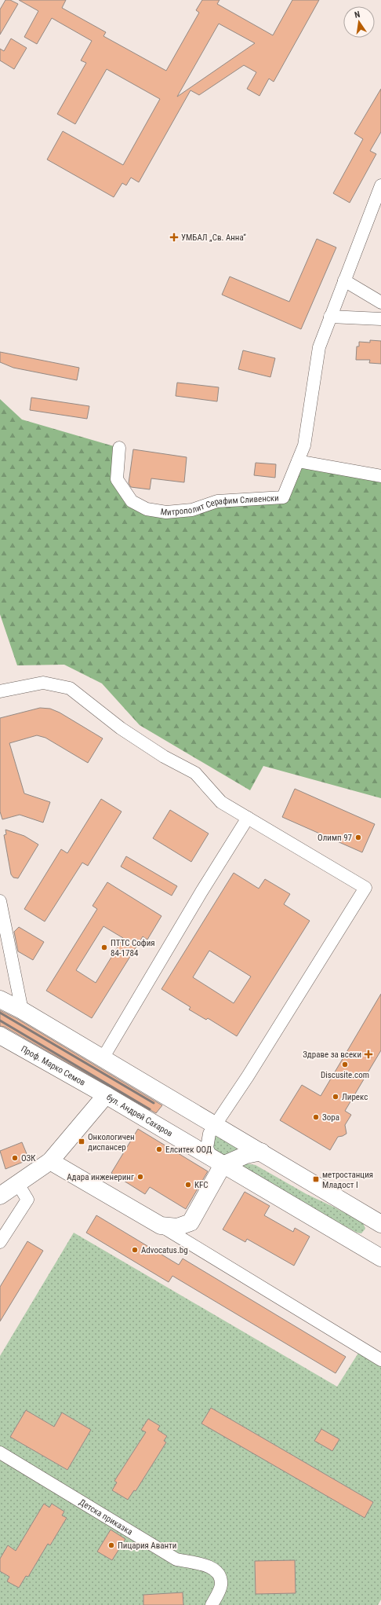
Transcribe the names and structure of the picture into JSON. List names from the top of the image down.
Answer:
{
  "streets": {
    "main road": ["Проф. Марко Семов", "бул. Андрей Сахаров"],
    "street": ["Митрополит Серафим Сливенски", "Детска приказка"]
  },
  "crossings": [
    ["Проф. Марко Семов", "бул. Андрей Сахаров"]
  ],
  "places": {
    "health": ["УМБАЛ „Св. Анна“", "Здраве за всеки"],
    "other": [
      "Олимп 97",
      "ПТТС София 84-1784",
      "Discusite.com",
      "Лирекс",
      "Зора",
      "Елситек ООД",
      "ОЗК",
      "Адара инженеринг",
      "KFC",
      "Advocatus.bg",
      "Пицария Аванти"
    ],
    "transit": ["Онкологичен диспансер", "метростанция Младост I"]
  },
  "north": "top"
}
